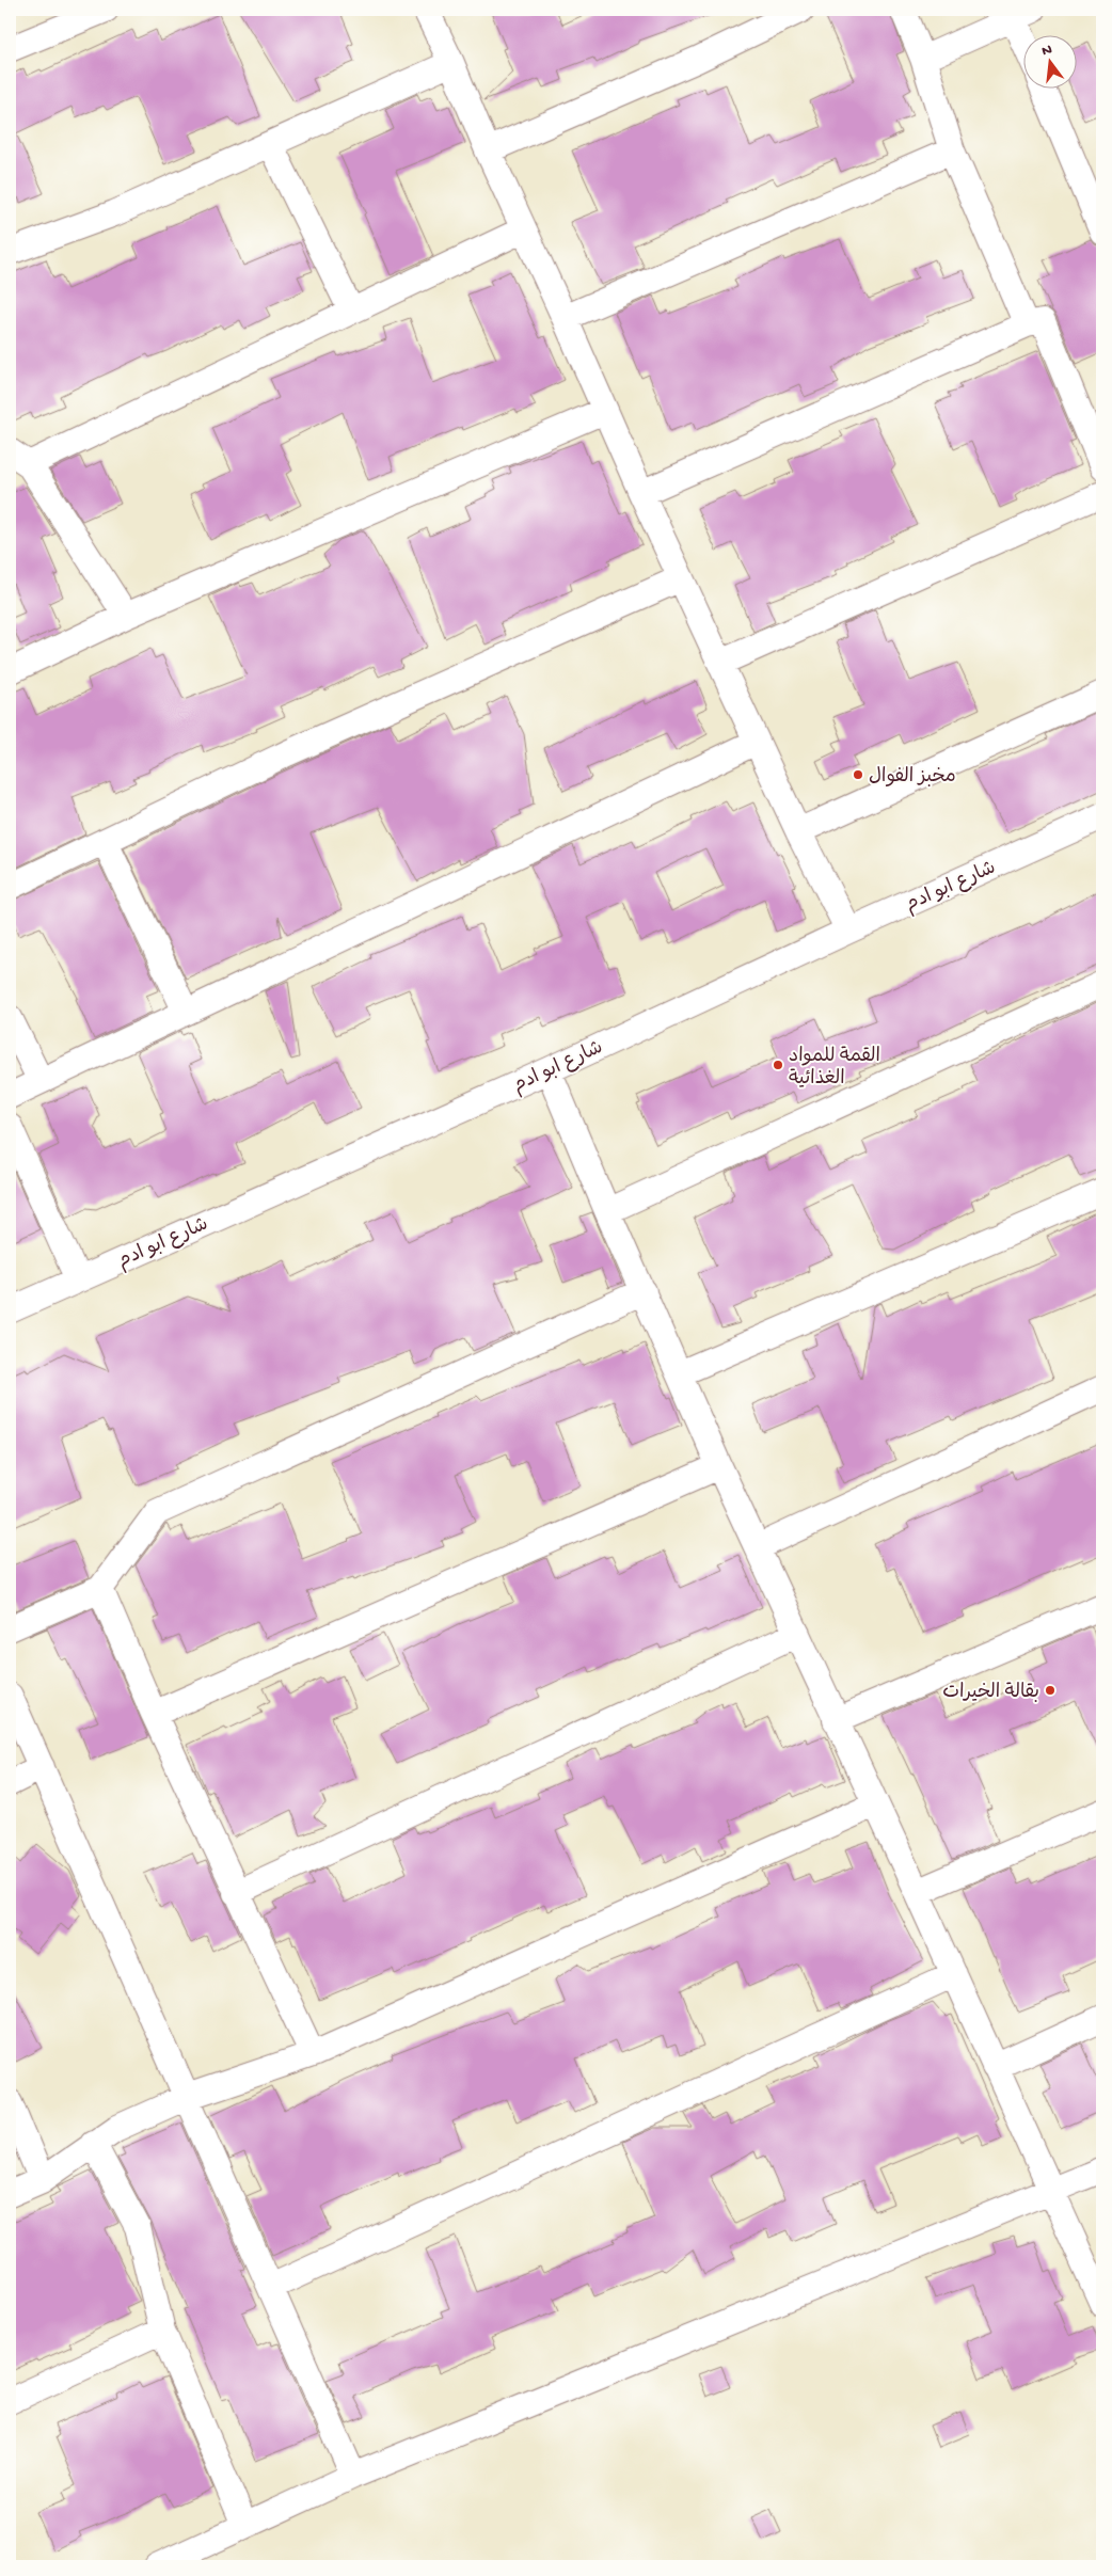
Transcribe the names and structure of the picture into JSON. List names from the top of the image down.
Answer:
{
  "streets": {
    "street": ["شارع ابو ادم"]
  },
  "places": ["مخبز الفوال", "القمة للمواد الغذائية", "بقالة الخيرات"],
  "north": "top"
}
